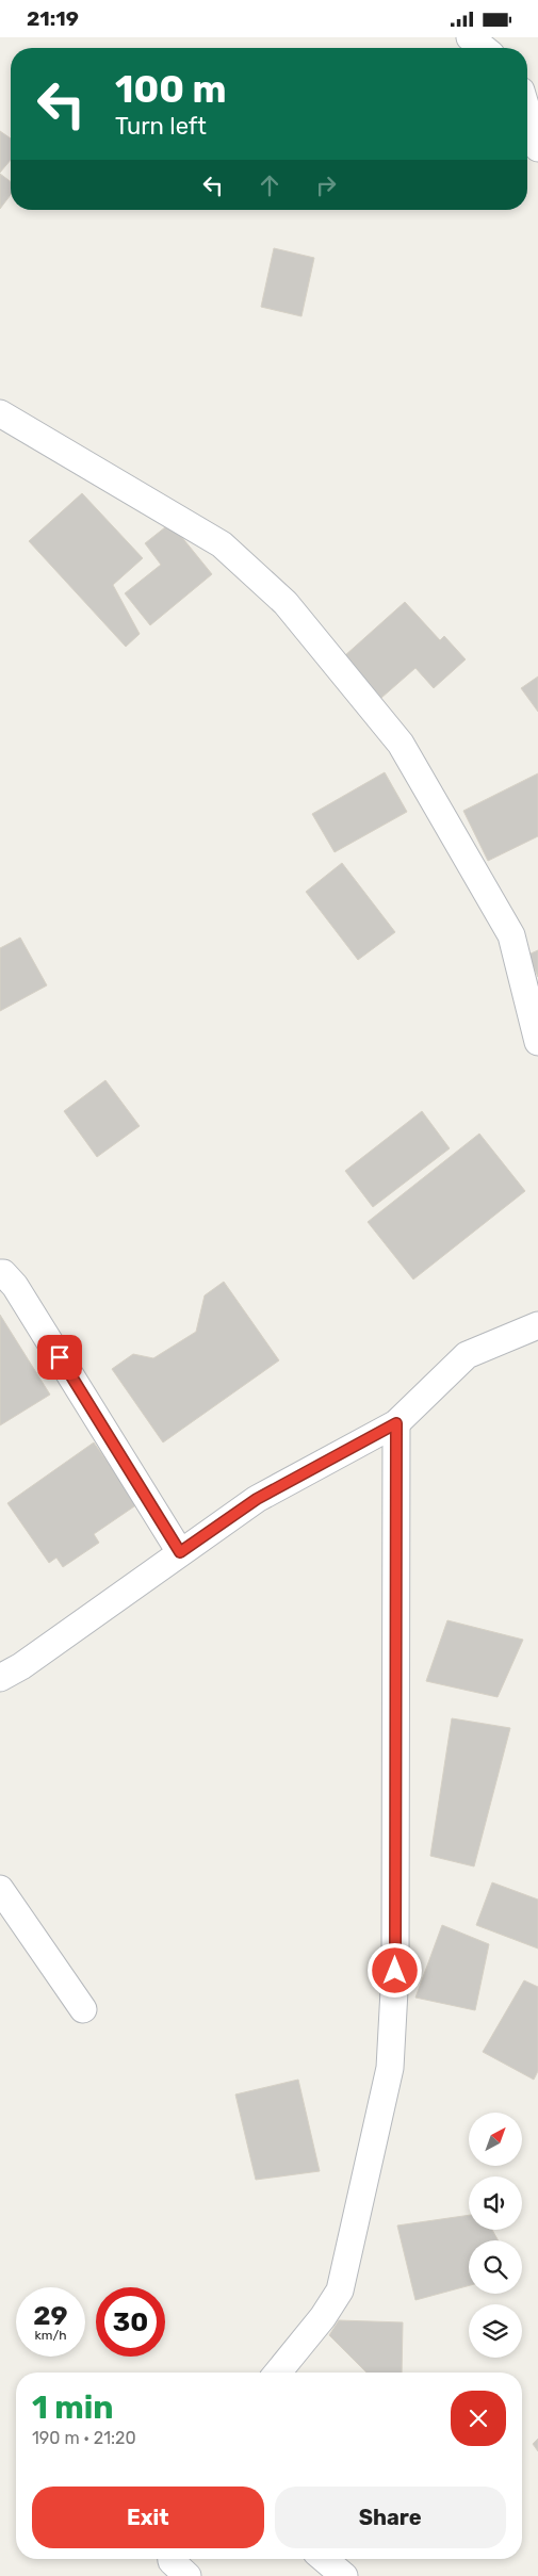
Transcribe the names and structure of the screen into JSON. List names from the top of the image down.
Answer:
{
  "north": "top right",
  "page": {
    "status": "21:19",
    "turn": ["100 m", "Turn left"],
    "speed": "29 km/h",
    "limit": "30",
    "heading": ["1 min", "190 m · 21:20"],
    "buttons": ["Exit", "Share"]
  }
}
